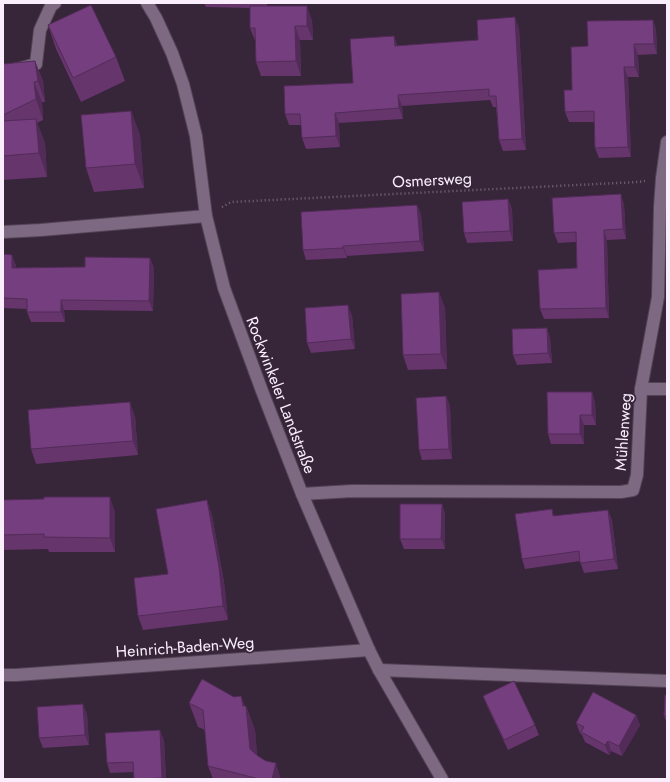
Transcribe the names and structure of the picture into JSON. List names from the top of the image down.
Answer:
{
  "streets": {
    "street": ["Rockwinkeler Landstraße", "Mühlenweg", "Heinrich-Baden-Weg"],
    "path": ["Osmersweg"]
  },
  "crossings": [
    ["Osmersweg", "Rockwinkeler Landstraße"],
    ["Osmersweg", "Mühlenweg"],
    ["Rockwinkeler Landstraße", "Mühlenweg"],
    ["Rockwinkeler Landstraße", "Heinrich-Baden-Weg"]
  ]
}
